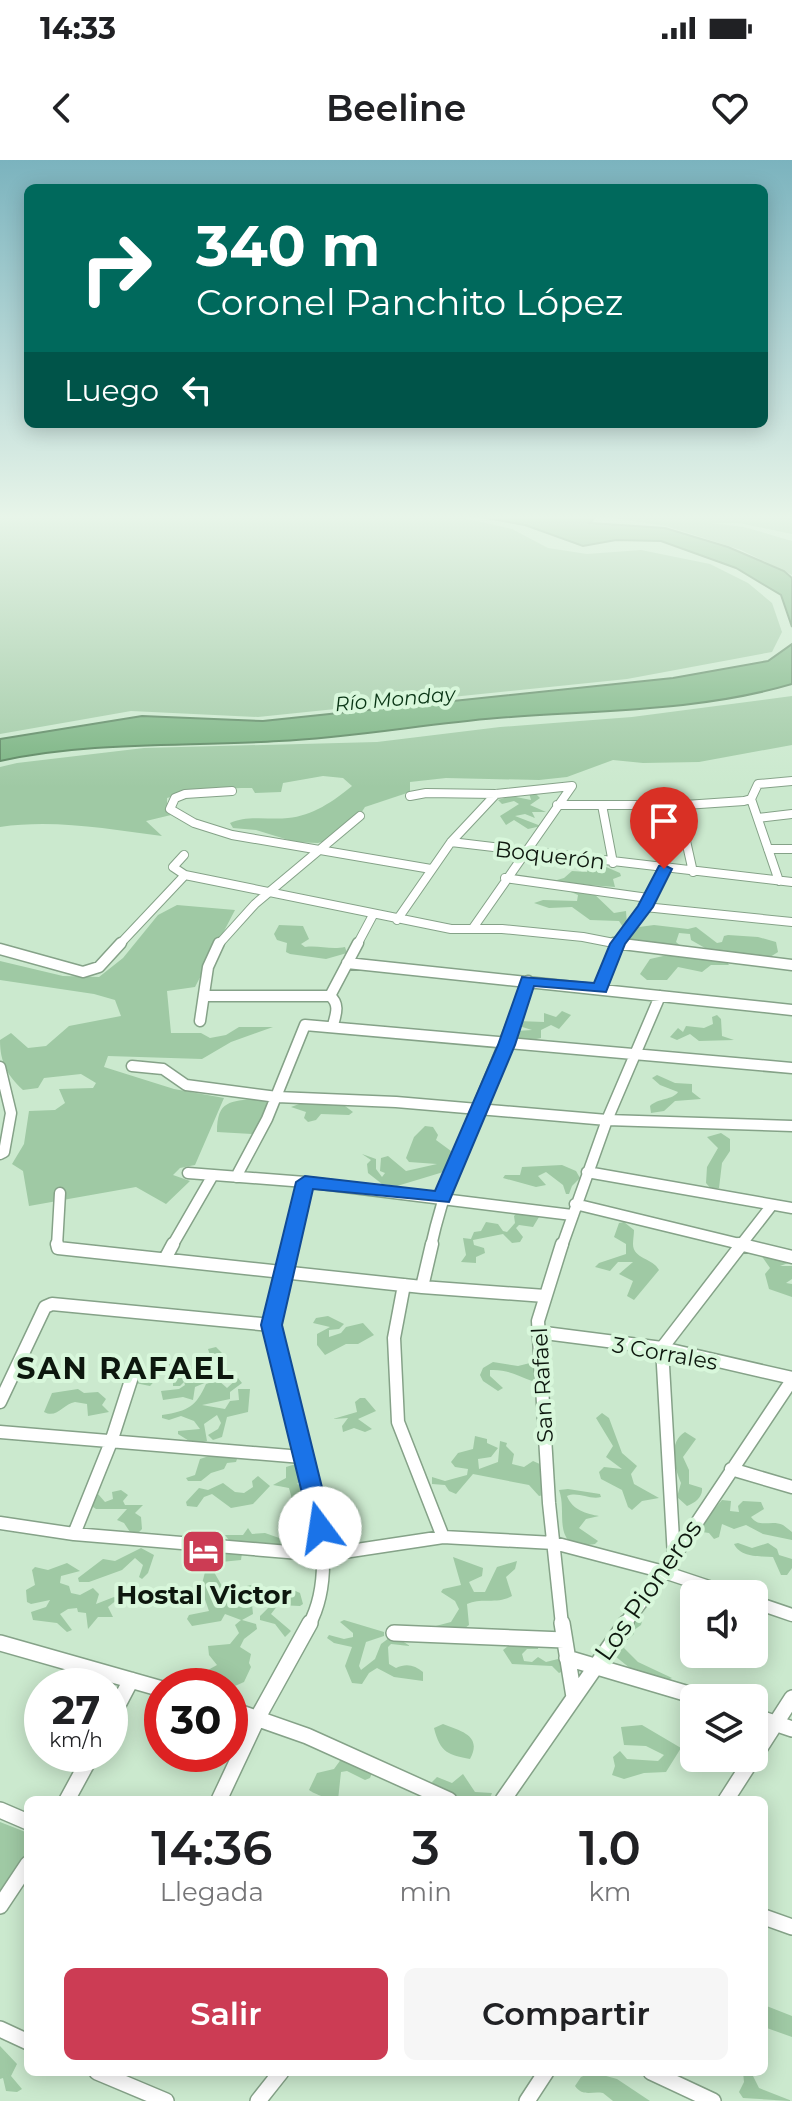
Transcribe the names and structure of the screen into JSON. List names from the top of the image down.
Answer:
{
  "streets": {
    "street": [
      "Boquerón",
      "3 Corrales",
      "San Rafael",
      "Los Pioneros"
    ]
  },
  "crossings": [
    ["3 Corrales", "San Rafael"],
    ["3 Corrales", "Los Pioneros"],
    ["San Rafael", "Los Pioneros"]
  ],
  "districts": ["SAN RAFAEL"],
  "water": ["Río Monday"],
  "places": {
    "hotel": ["Hostal Victor"]
  },
  "page": {
    "status": "14:33",
    "header": "Beeline",
    "turn": ["340 m", "Coronel Panchito López"],
    "then": "Luego",
    "speed": "27 km/h",
    "limit": "30",
    "eta": [
      "14:36",
      "Llegada",
      "3",
      "min",
      "1.0",
      "km"
    ],
    "buttons": ["Salir", "Compartir"]
  }
}
